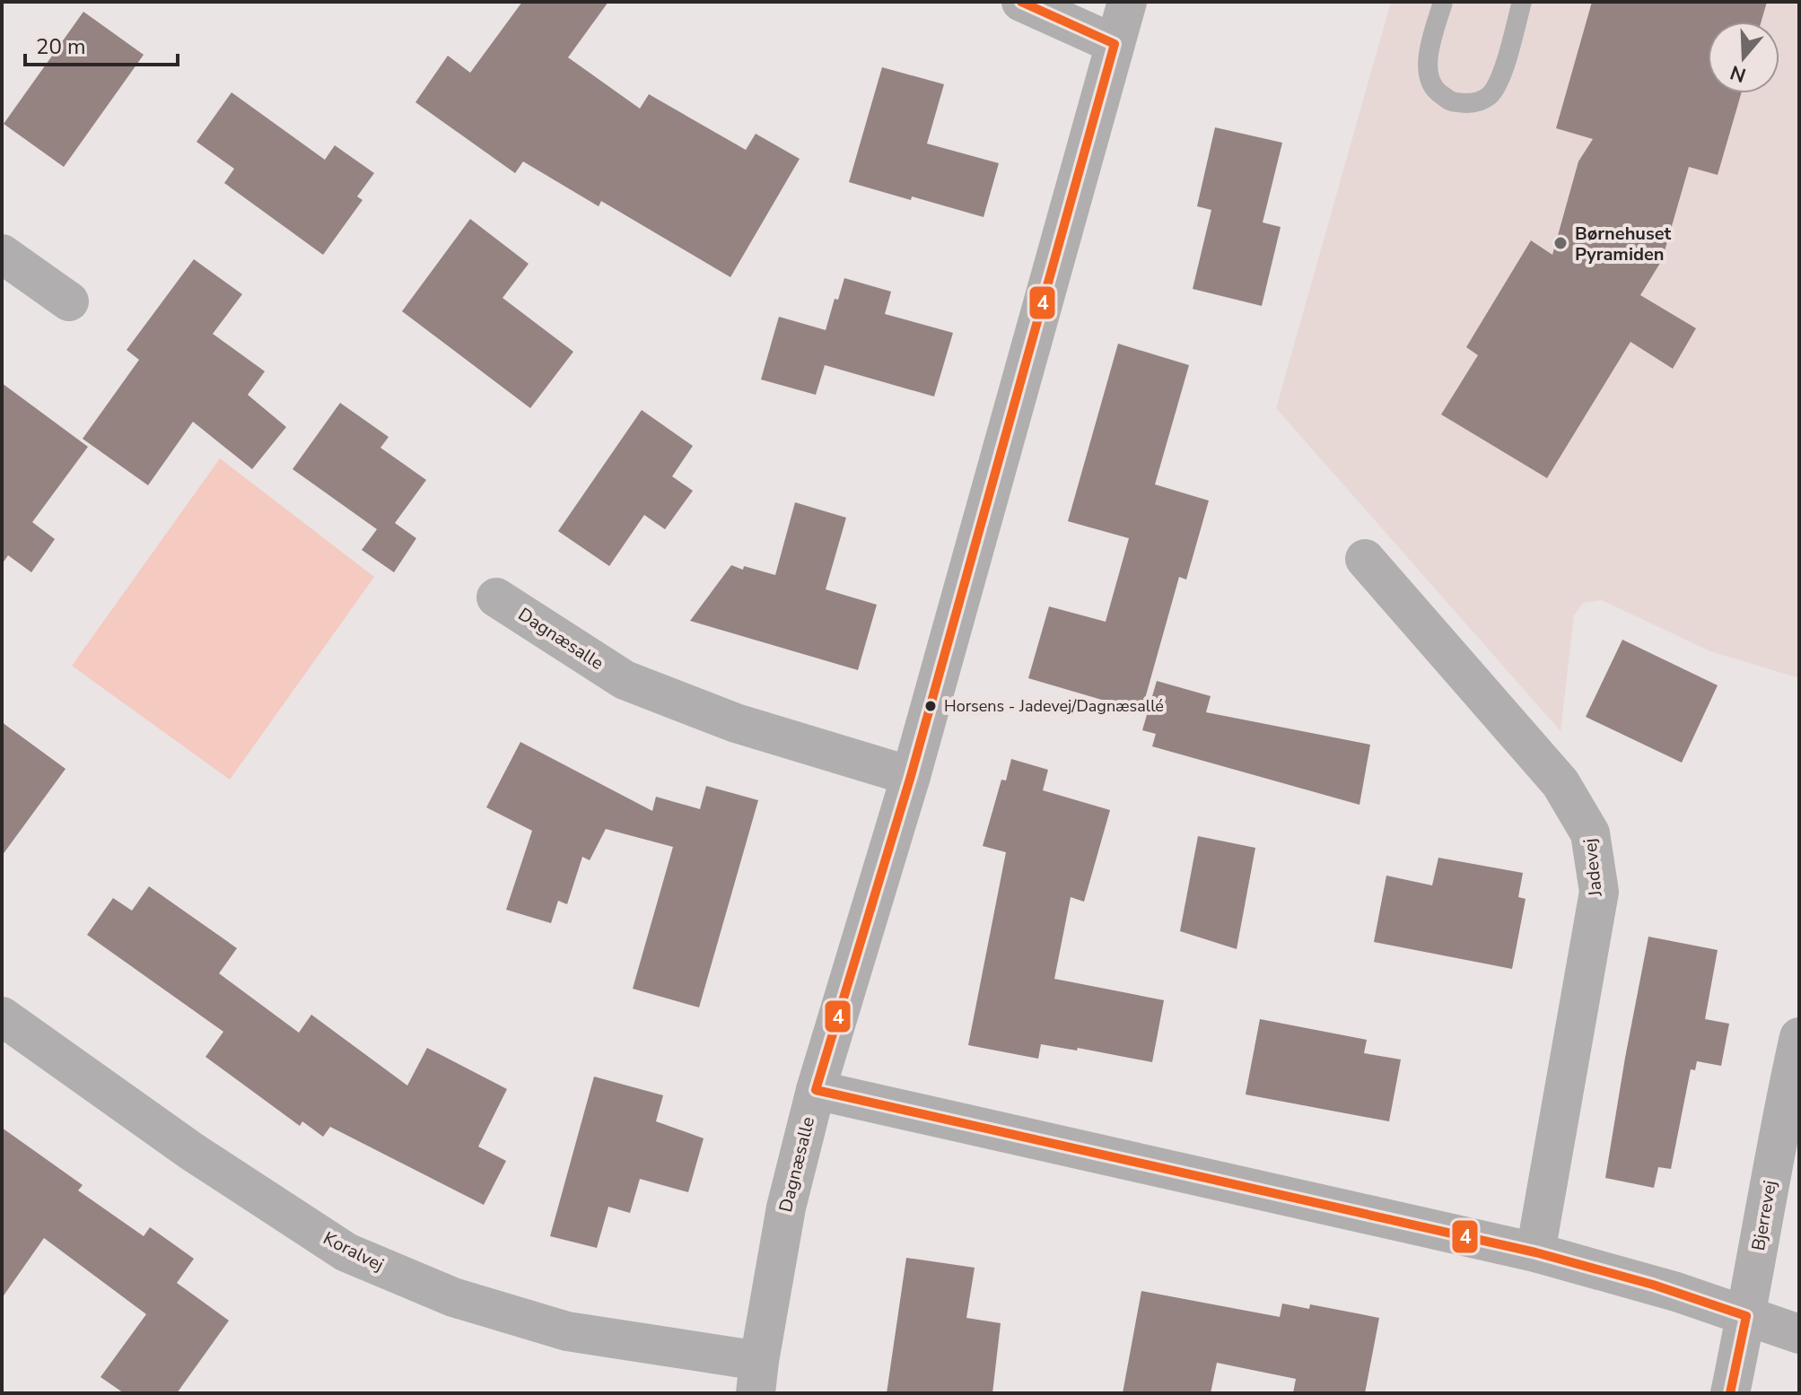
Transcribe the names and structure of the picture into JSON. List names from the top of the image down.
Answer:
{
  "streets": {
    "street": [
      "Dagnæsalle",
      "Jadevej",
      "Bjerrevej",
      "Koralvej"
    ]
  },
  "crossings": [
    ["Dagnæsalle", "Koralvej"]
  ],
  "places": ["Børnehuset Pyramiden", "Horsens - Jadevej/Dagnæsallé"],
  "lines": ["transit line 4"],
  "scale_bar": "20 m",
  "north": "bottom"
}
